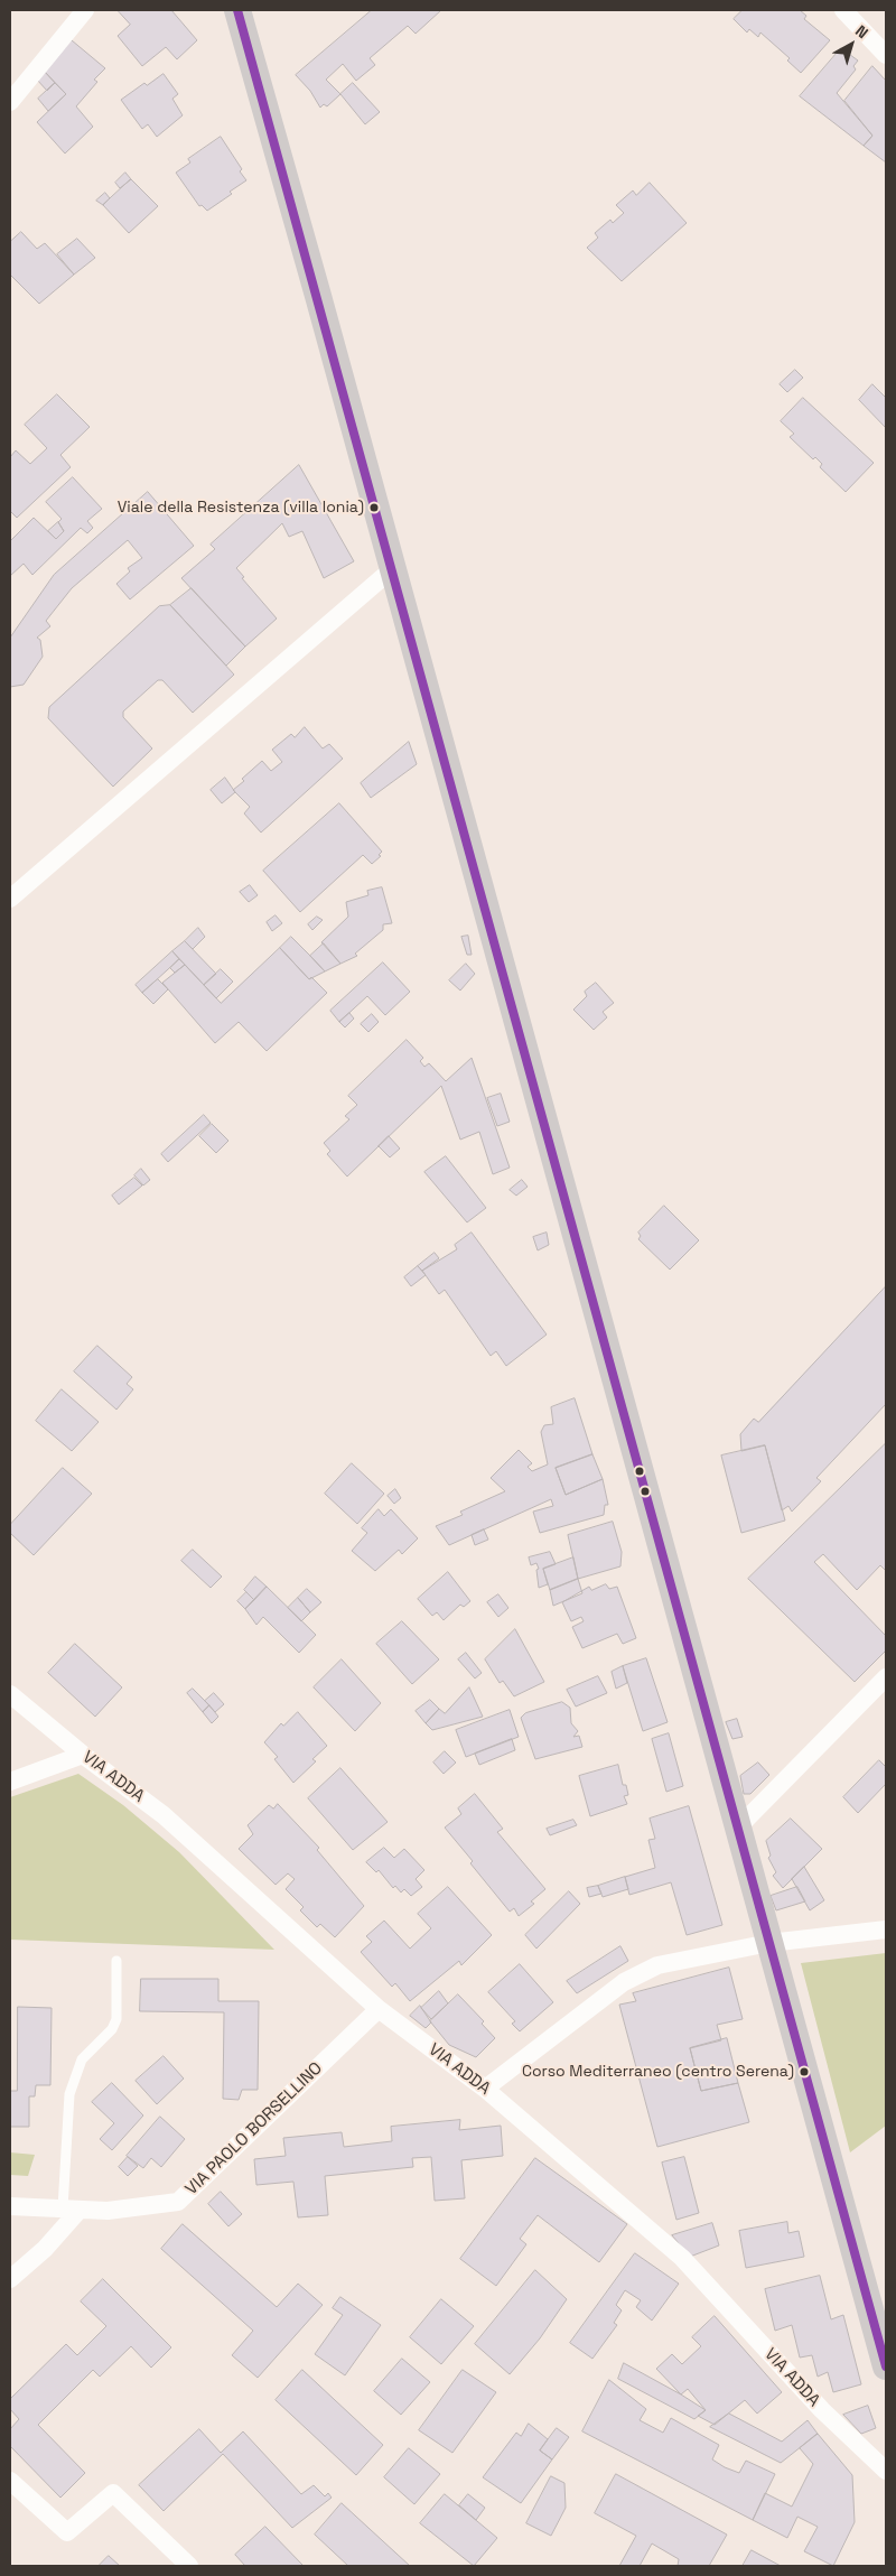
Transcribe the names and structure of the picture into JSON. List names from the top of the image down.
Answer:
{
  "streets": {
    "street": ["VIA ADDA", "VIA PAOLO BORSELLINO"]
  },
  "crossings": [
    ["VIA ADDA", "VIA PAOLO BORSELLINO"]
  ],
  "places": ["Viale della Resistenza (villa Ionia)", "Corso Mediterraneo (centro Serena)"],
  "north": "top right"
}
